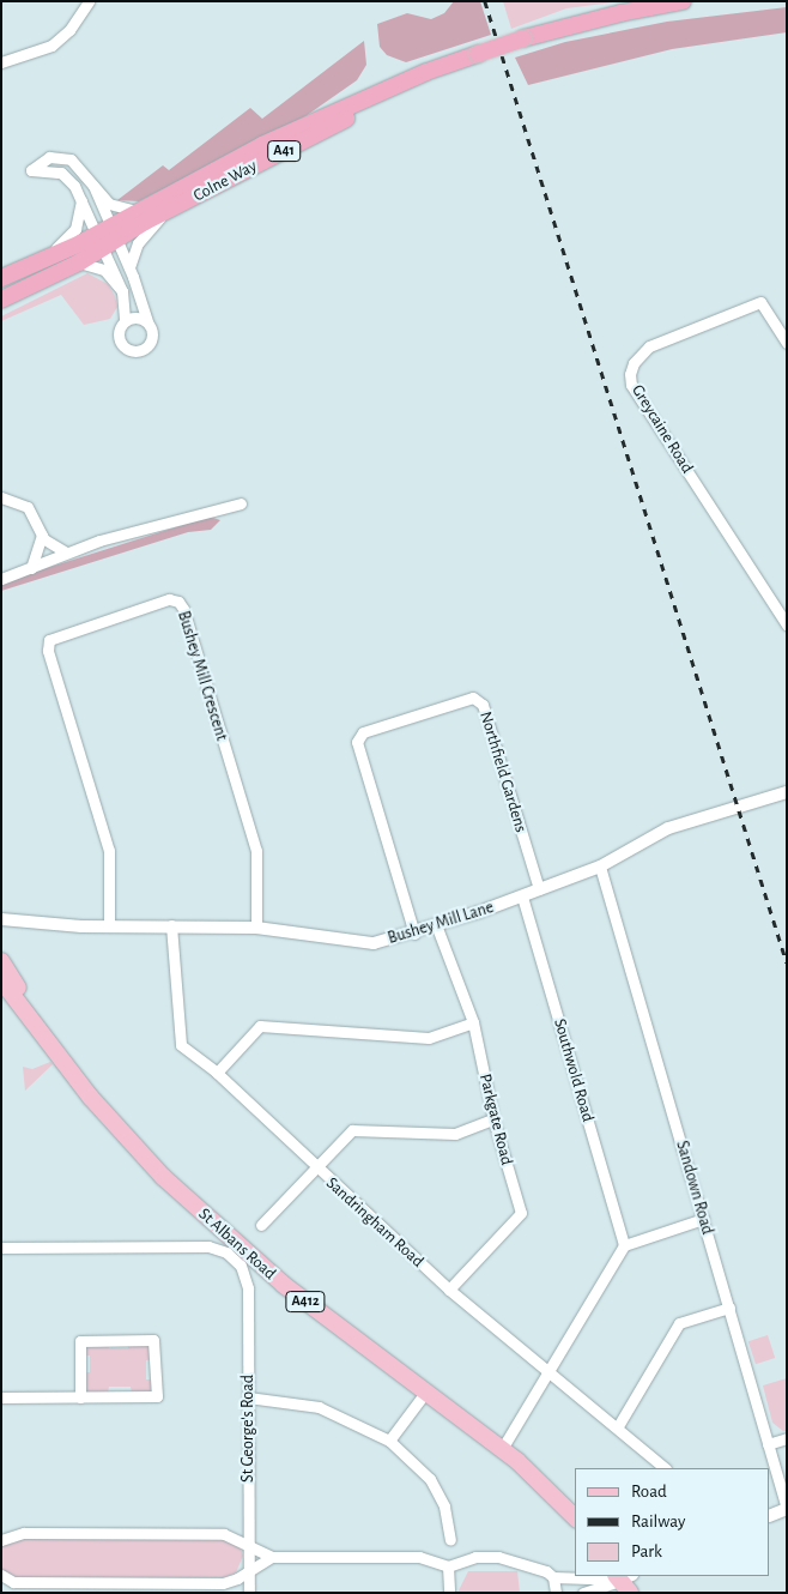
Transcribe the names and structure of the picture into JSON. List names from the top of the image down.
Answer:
{
  "streets": {
    "highway": ["A41", "Colne Way"],
    "main road": ["St Albans Road", "A412"],
    "street": [
      "Greycaine Road",
      "Bushey Mill Crescent",
      "Northfield Gardens",
      "Bushey Mill Lane",
      "Southwold Road",
      "Parkgate Road",
      "Sandown Road",
      "Sandringham Road",
      "St George's Road"
    ]
  },
  "crossings": [
    ["Bushey Mill Crescent", "Bushey Mill Lane"],
    ["Northfield Gardens", "Bushey Mill Lane"],
    ["Bushey Mill Lane", "Southwold Road"],
    ["Bushey Mill Lane", "Parkgate Road"],
    ["Bushey Mill Lane", "Sandown Road"],
    ["Bushey Mill Lane", "Sandringham Road"],
    ["Parkgate Road", "Sandringham Road"]
  ],
  "legend": ["Road", "Railway", "Park"]
}
